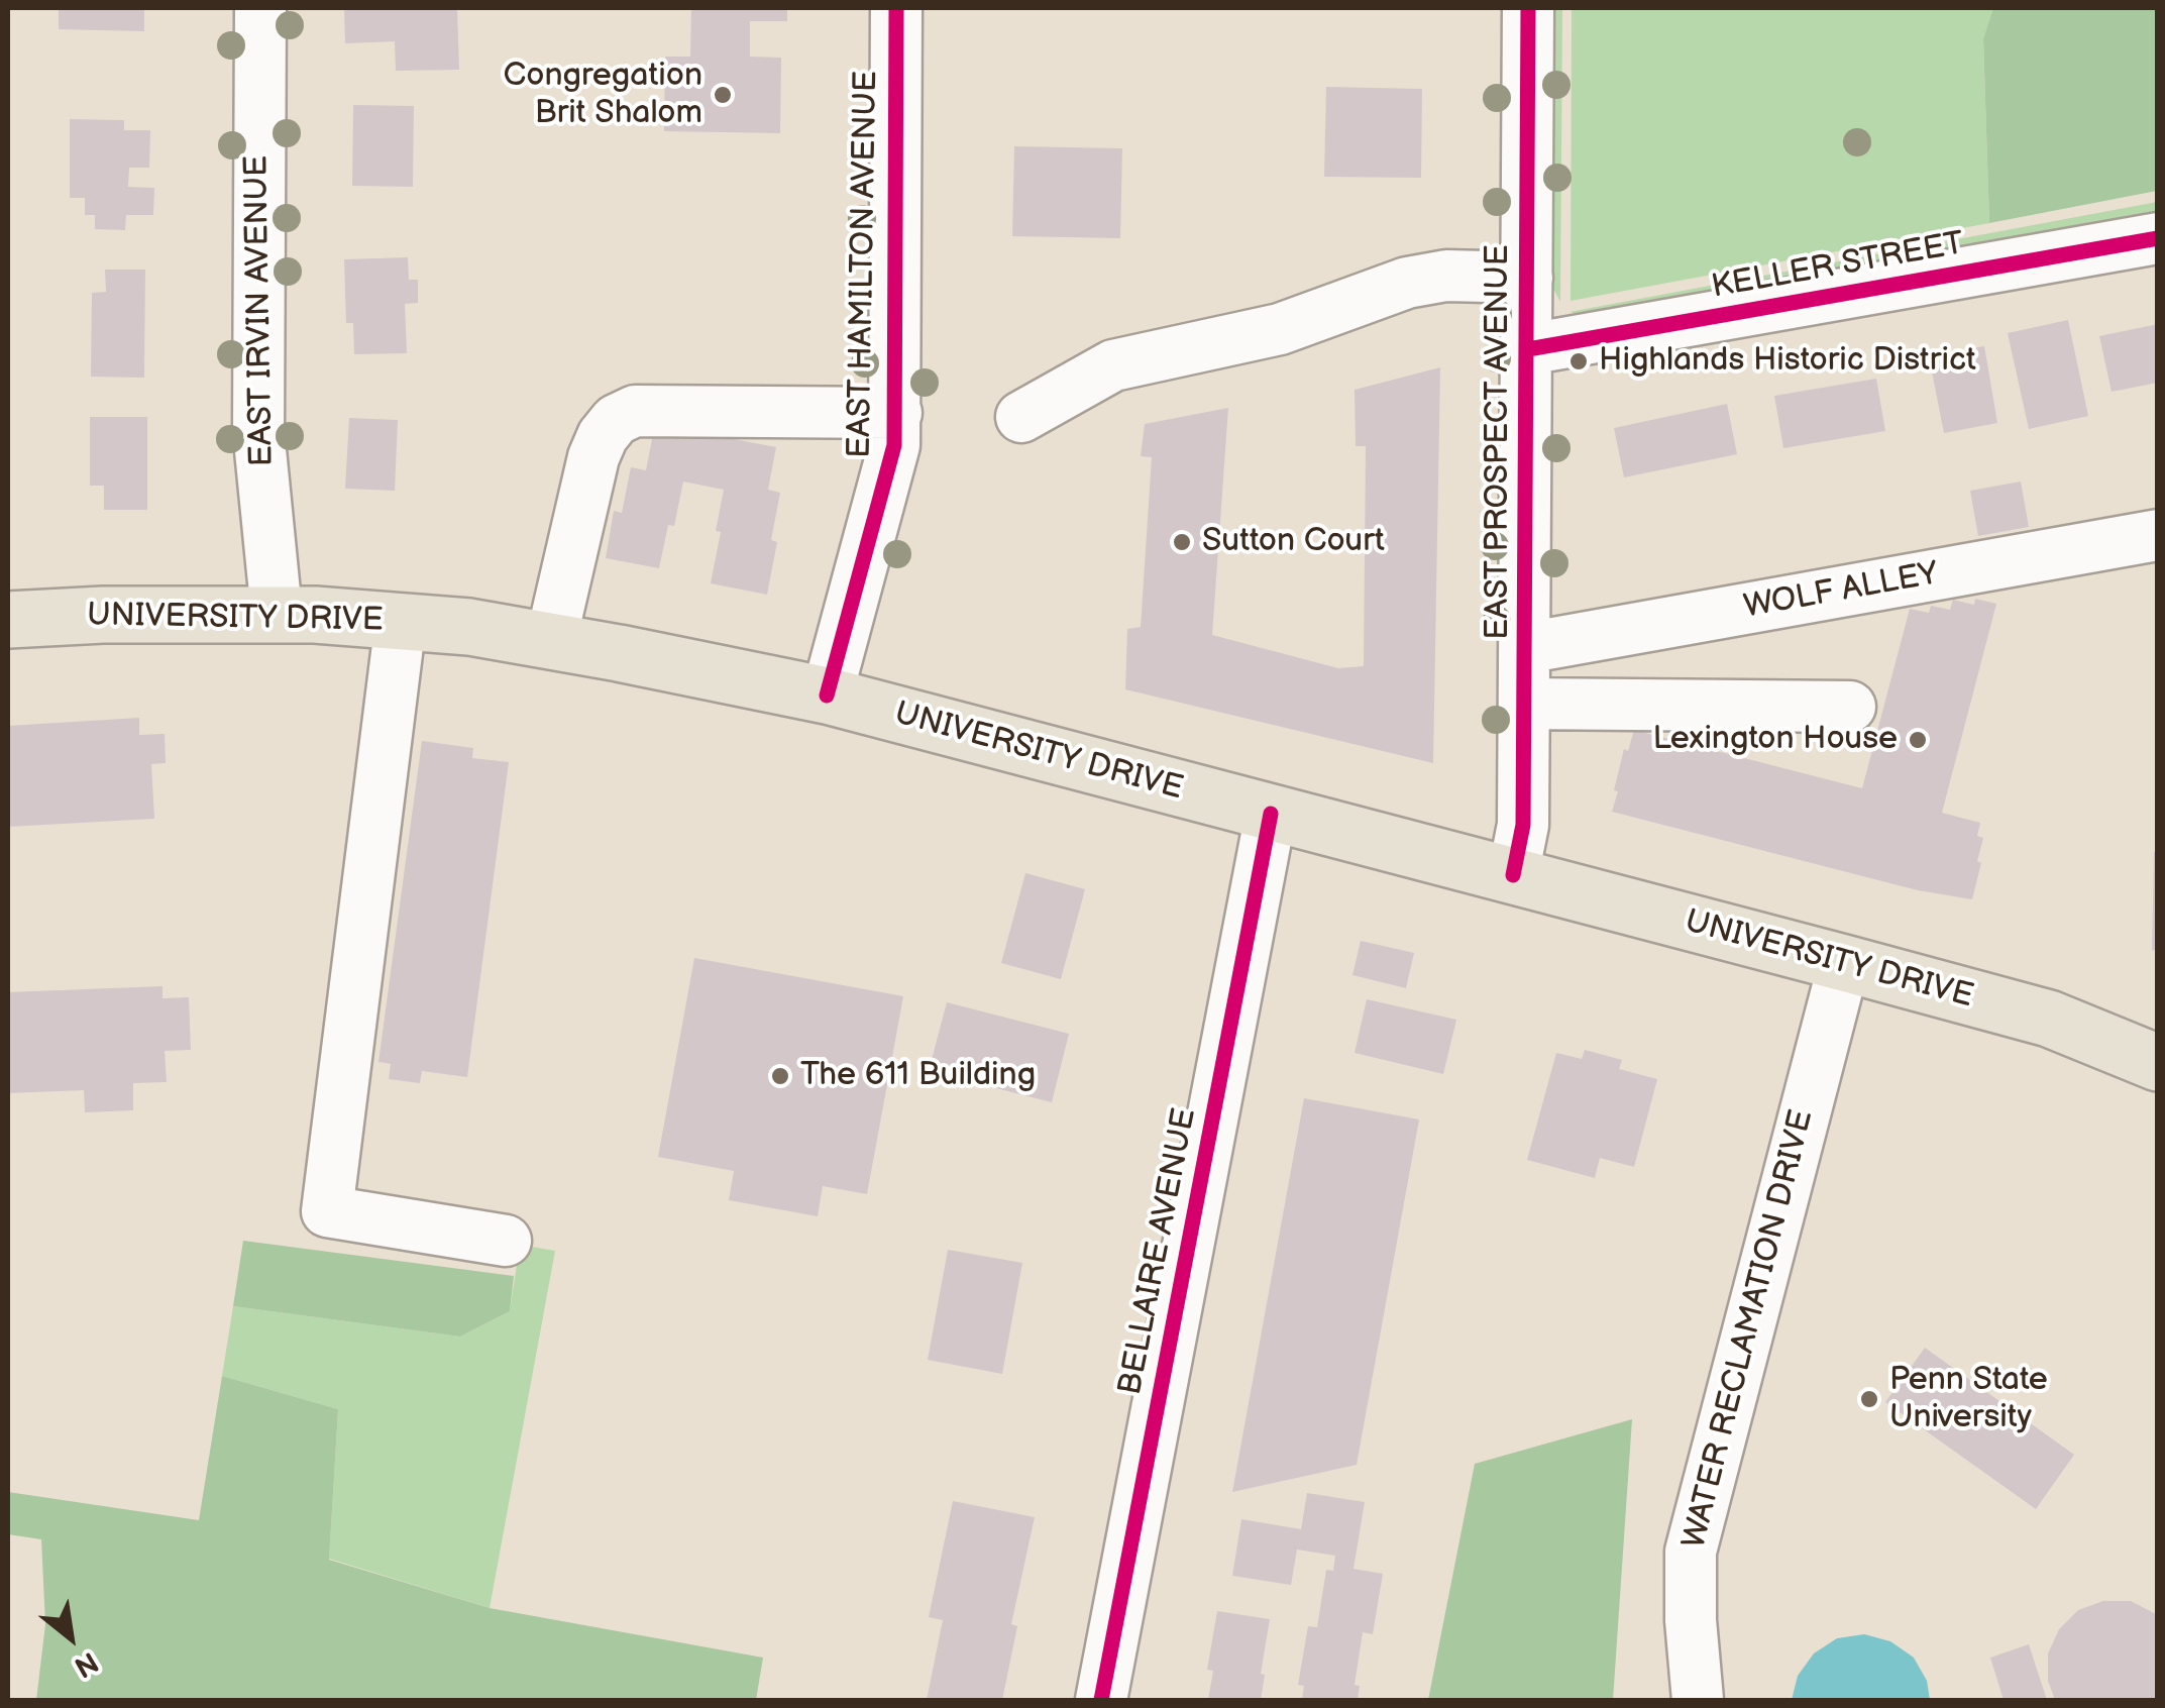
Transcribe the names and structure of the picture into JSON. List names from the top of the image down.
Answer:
{
  "streets": {
    "main road": ["UNIVERSITY DRIVE"],
    "street": [
      "EAST HAMILTON AVENUE",
      "KELLER STREET",
      "EAST IRVIN AVENUE",
      "EAST PROSPECT AVENUE",
      "WOLF ALLEY",
      "BELLAIRE AVENUE",
      "WATER RECLAMATION DRIVE"
    ]
  },
  "crossings": [
    ["EAST HAMILTON AVENUE", "UNIVERSITY DRIVE"],
    ["KELLER STREET", "EAST PROSPECT AVENUE"],
    ["EAST IRVIN AVENUE", "UNIVERSITY DRIVE"],
    ["EAST PROSPECT AVENUE", "WOLF ALLEY"],
    ["EAST PROSPECT AVENUE", "UNIVERSITY DRIVE"],
    ["UNIVERSITY DRIVE", "BELLAIRE AVENUE"],
    ["UNIVERSITY DRIVE", "WATER RECLAMATION DRIVE"]
  ],
  "places": [
    "Congregation Brit Shalom",
    "Highlands Historic District",
    "Sutton Court",
    "Lexington House",
    "The 611 Building",
    "Penn State University"
  ],
  "north": "bottom right"
}
